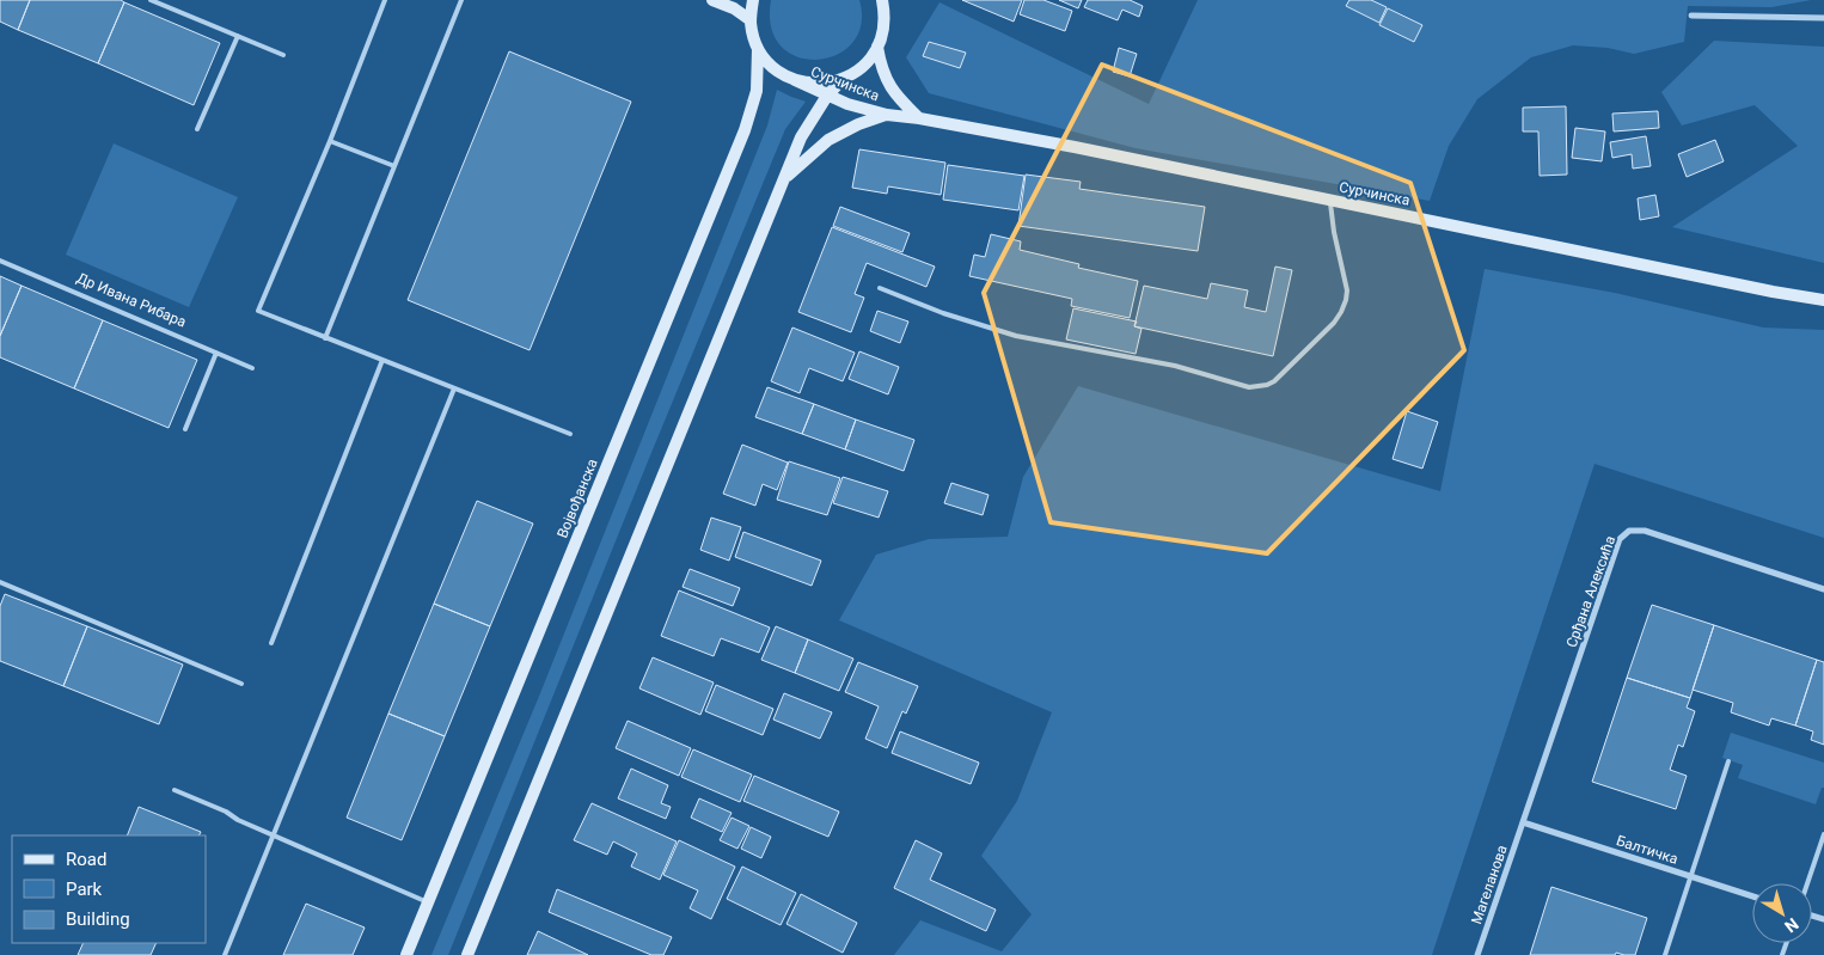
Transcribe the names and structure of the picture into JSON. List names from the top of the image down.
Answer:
{
  "streets": {
    "main road": ["Сурчинска", "Војвођанска"],
    "street": ["Срђана Алексића", "Балтичка", "Магеланова"],
    "lane": ["Др Ивана Рибара"]
  },
  "crossings": [
    ["Сурчинска", "Војвођанска"],
    ["Срђана Алексића", "Балтичка"],
    ["Срђана Алексића", "Магеланова"],
    ["Балтичка", "Магеланова"]
  ],
  "legend": ["Road", "Park", "Building"],
  "north": "bottom right"
}
